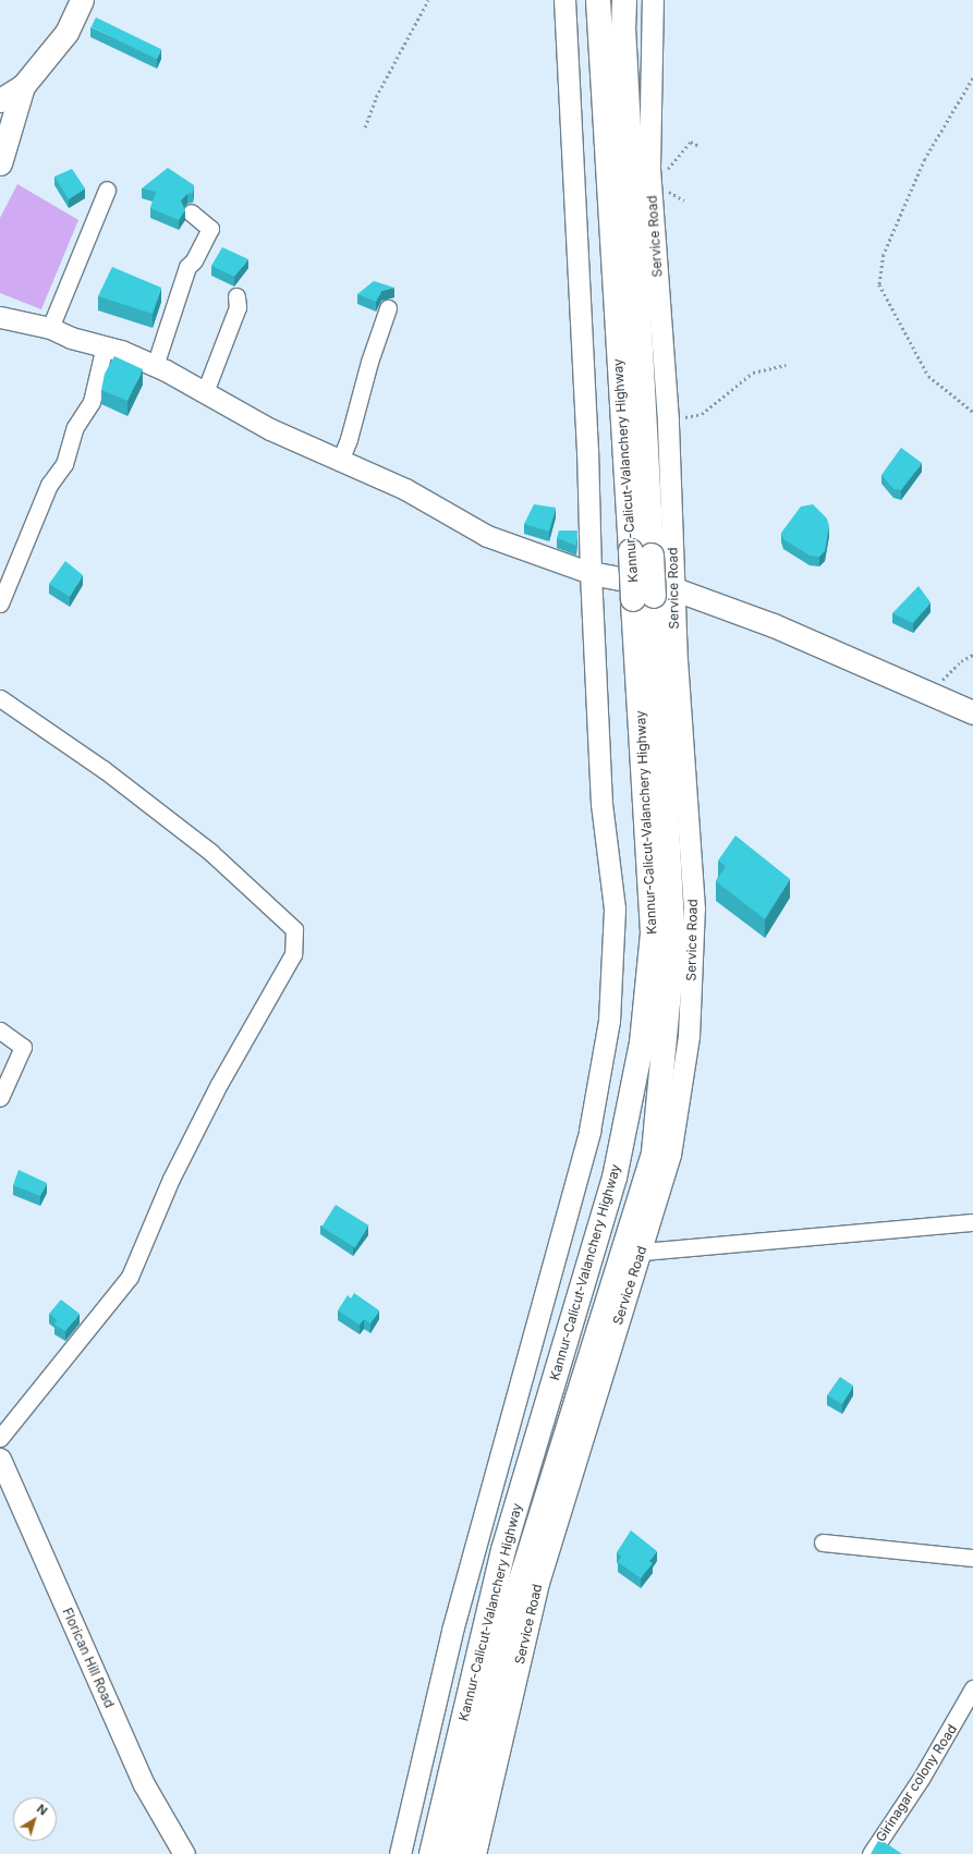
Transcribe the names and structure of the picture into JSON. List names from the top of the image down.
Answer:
{
  "streets": {
    "highway": ["Kannur-Calicut-Valanchery Highway"],
    "street": ["Service Road", "Florican Hill Road", "Girinagar colony Road"]
  },
  "crossings": [
    ["Service Road", "Kannur-Calicut-Valanchery Highway"]
  ],
  "north": "top right"
}
